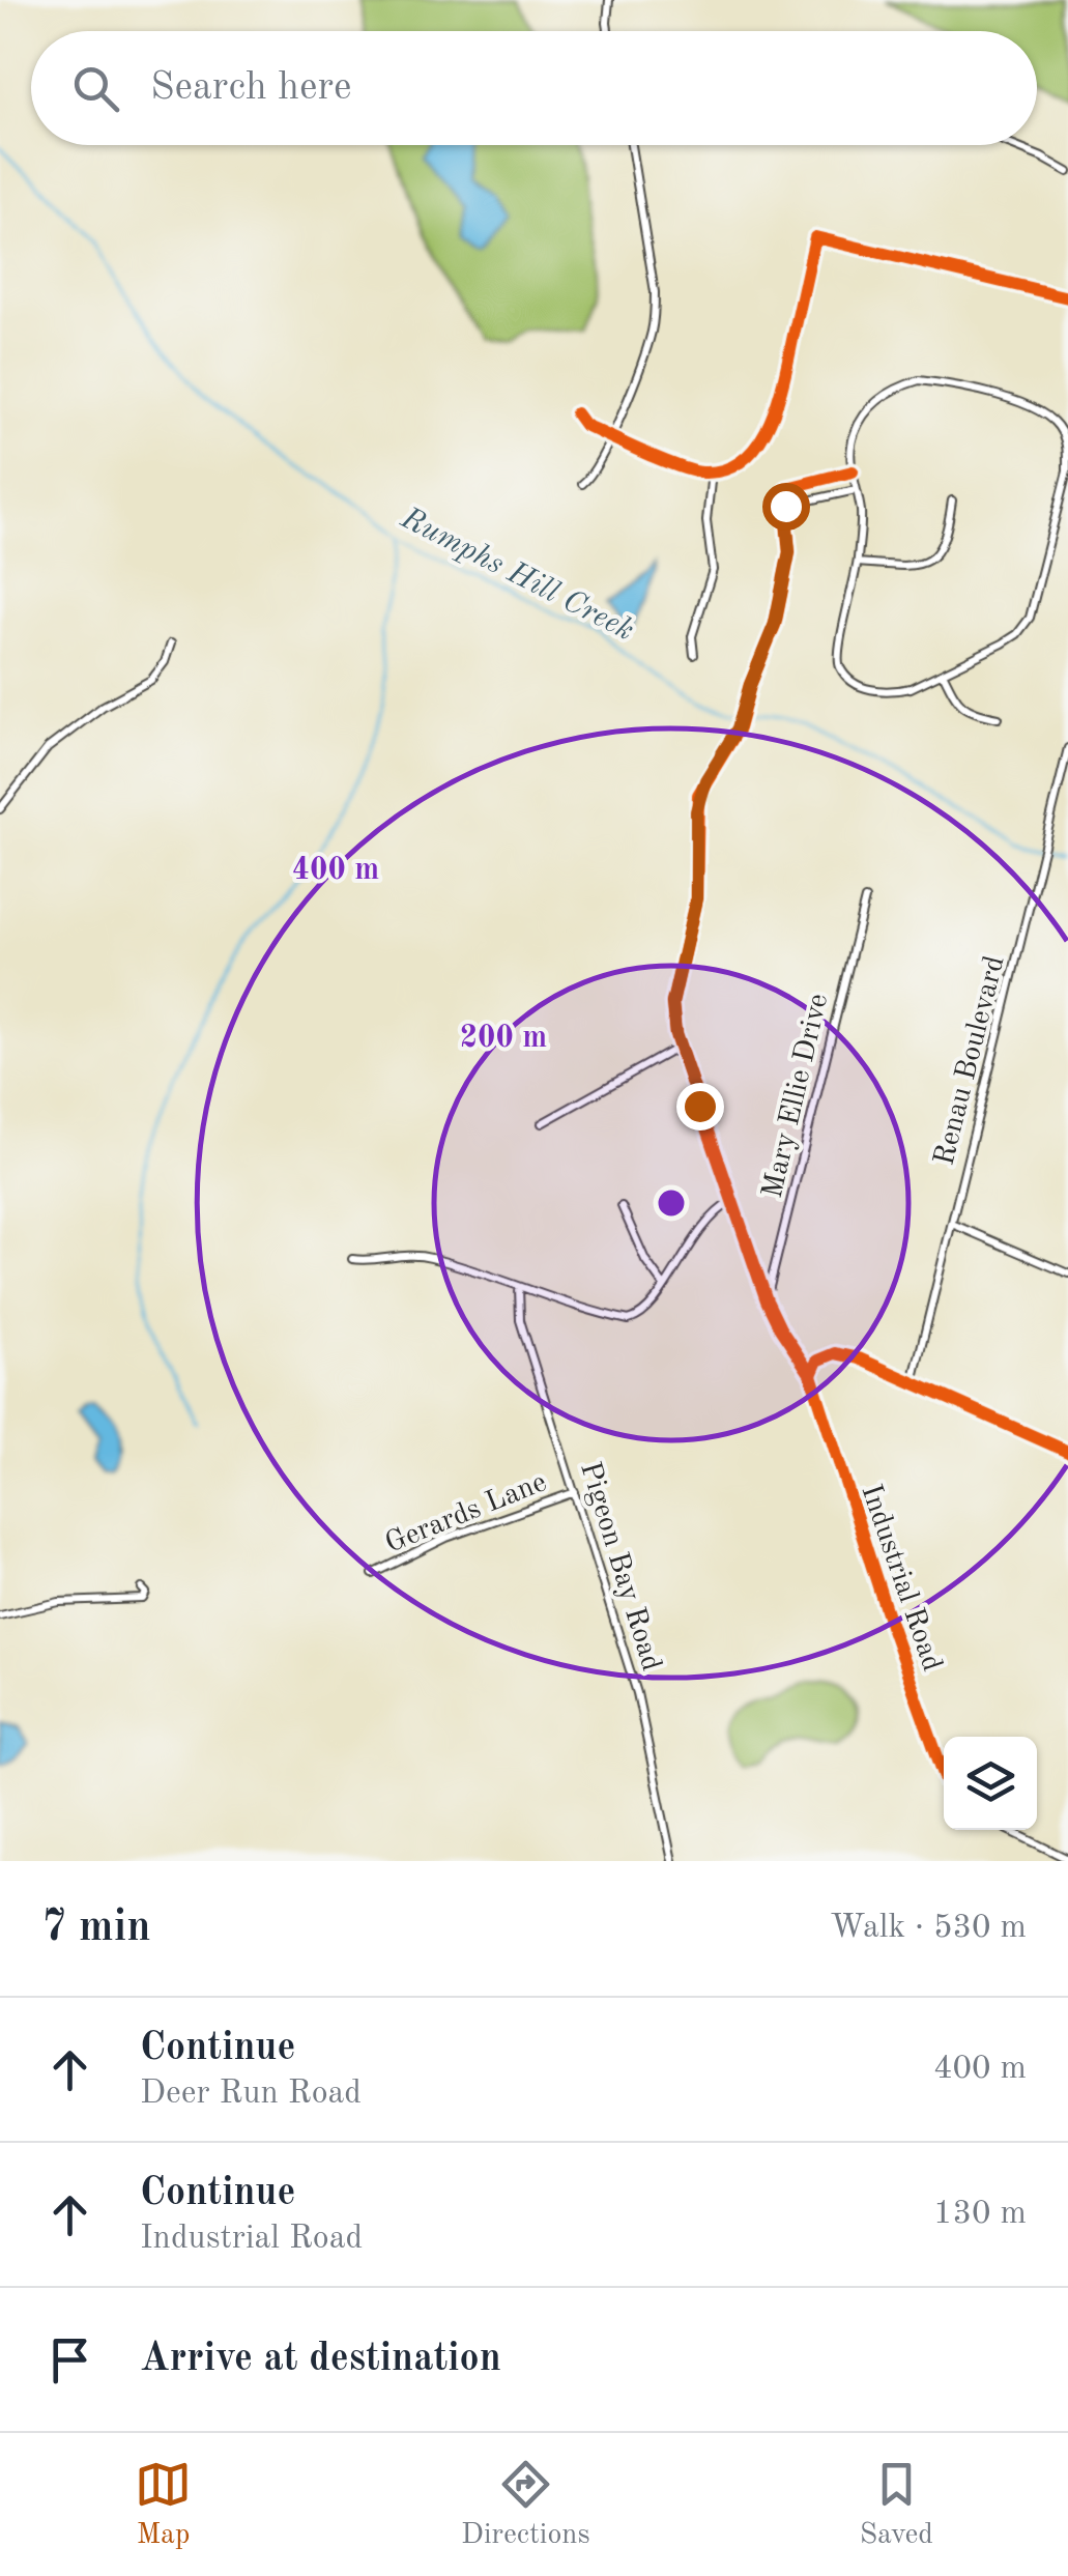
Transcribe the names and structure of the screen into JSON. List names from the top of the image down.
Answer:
{
  "streets": {
    "street": [
      "Renau Boulevard",
      "Mary Ellie Drive",
      "Gerards Lane",
      "Pigeon Bay Road",
      "Industrial Road"
    ]
  },
  "crossings": [
    ["Mary Ellie Drive", "Industrial Road"],
    ["Gerards Lane", "Pigeon Bay Road"]
  ],
  "water": ["Rumphs Hill Creek"],
  "page": {
    "search": "Search here",
    "heading": ["7 min", "Walk · 530 m"],
    "list": [
      ["Continue", "Deer Run Road", "400 m"],
      ["Continue", "Industrial Road", "130 m"],
      "Arrive at destination"
    ],
    "nav": ["Map", "Directions", "Saved"]
  },
  "rings": ["400 m", "200 m"]
}
